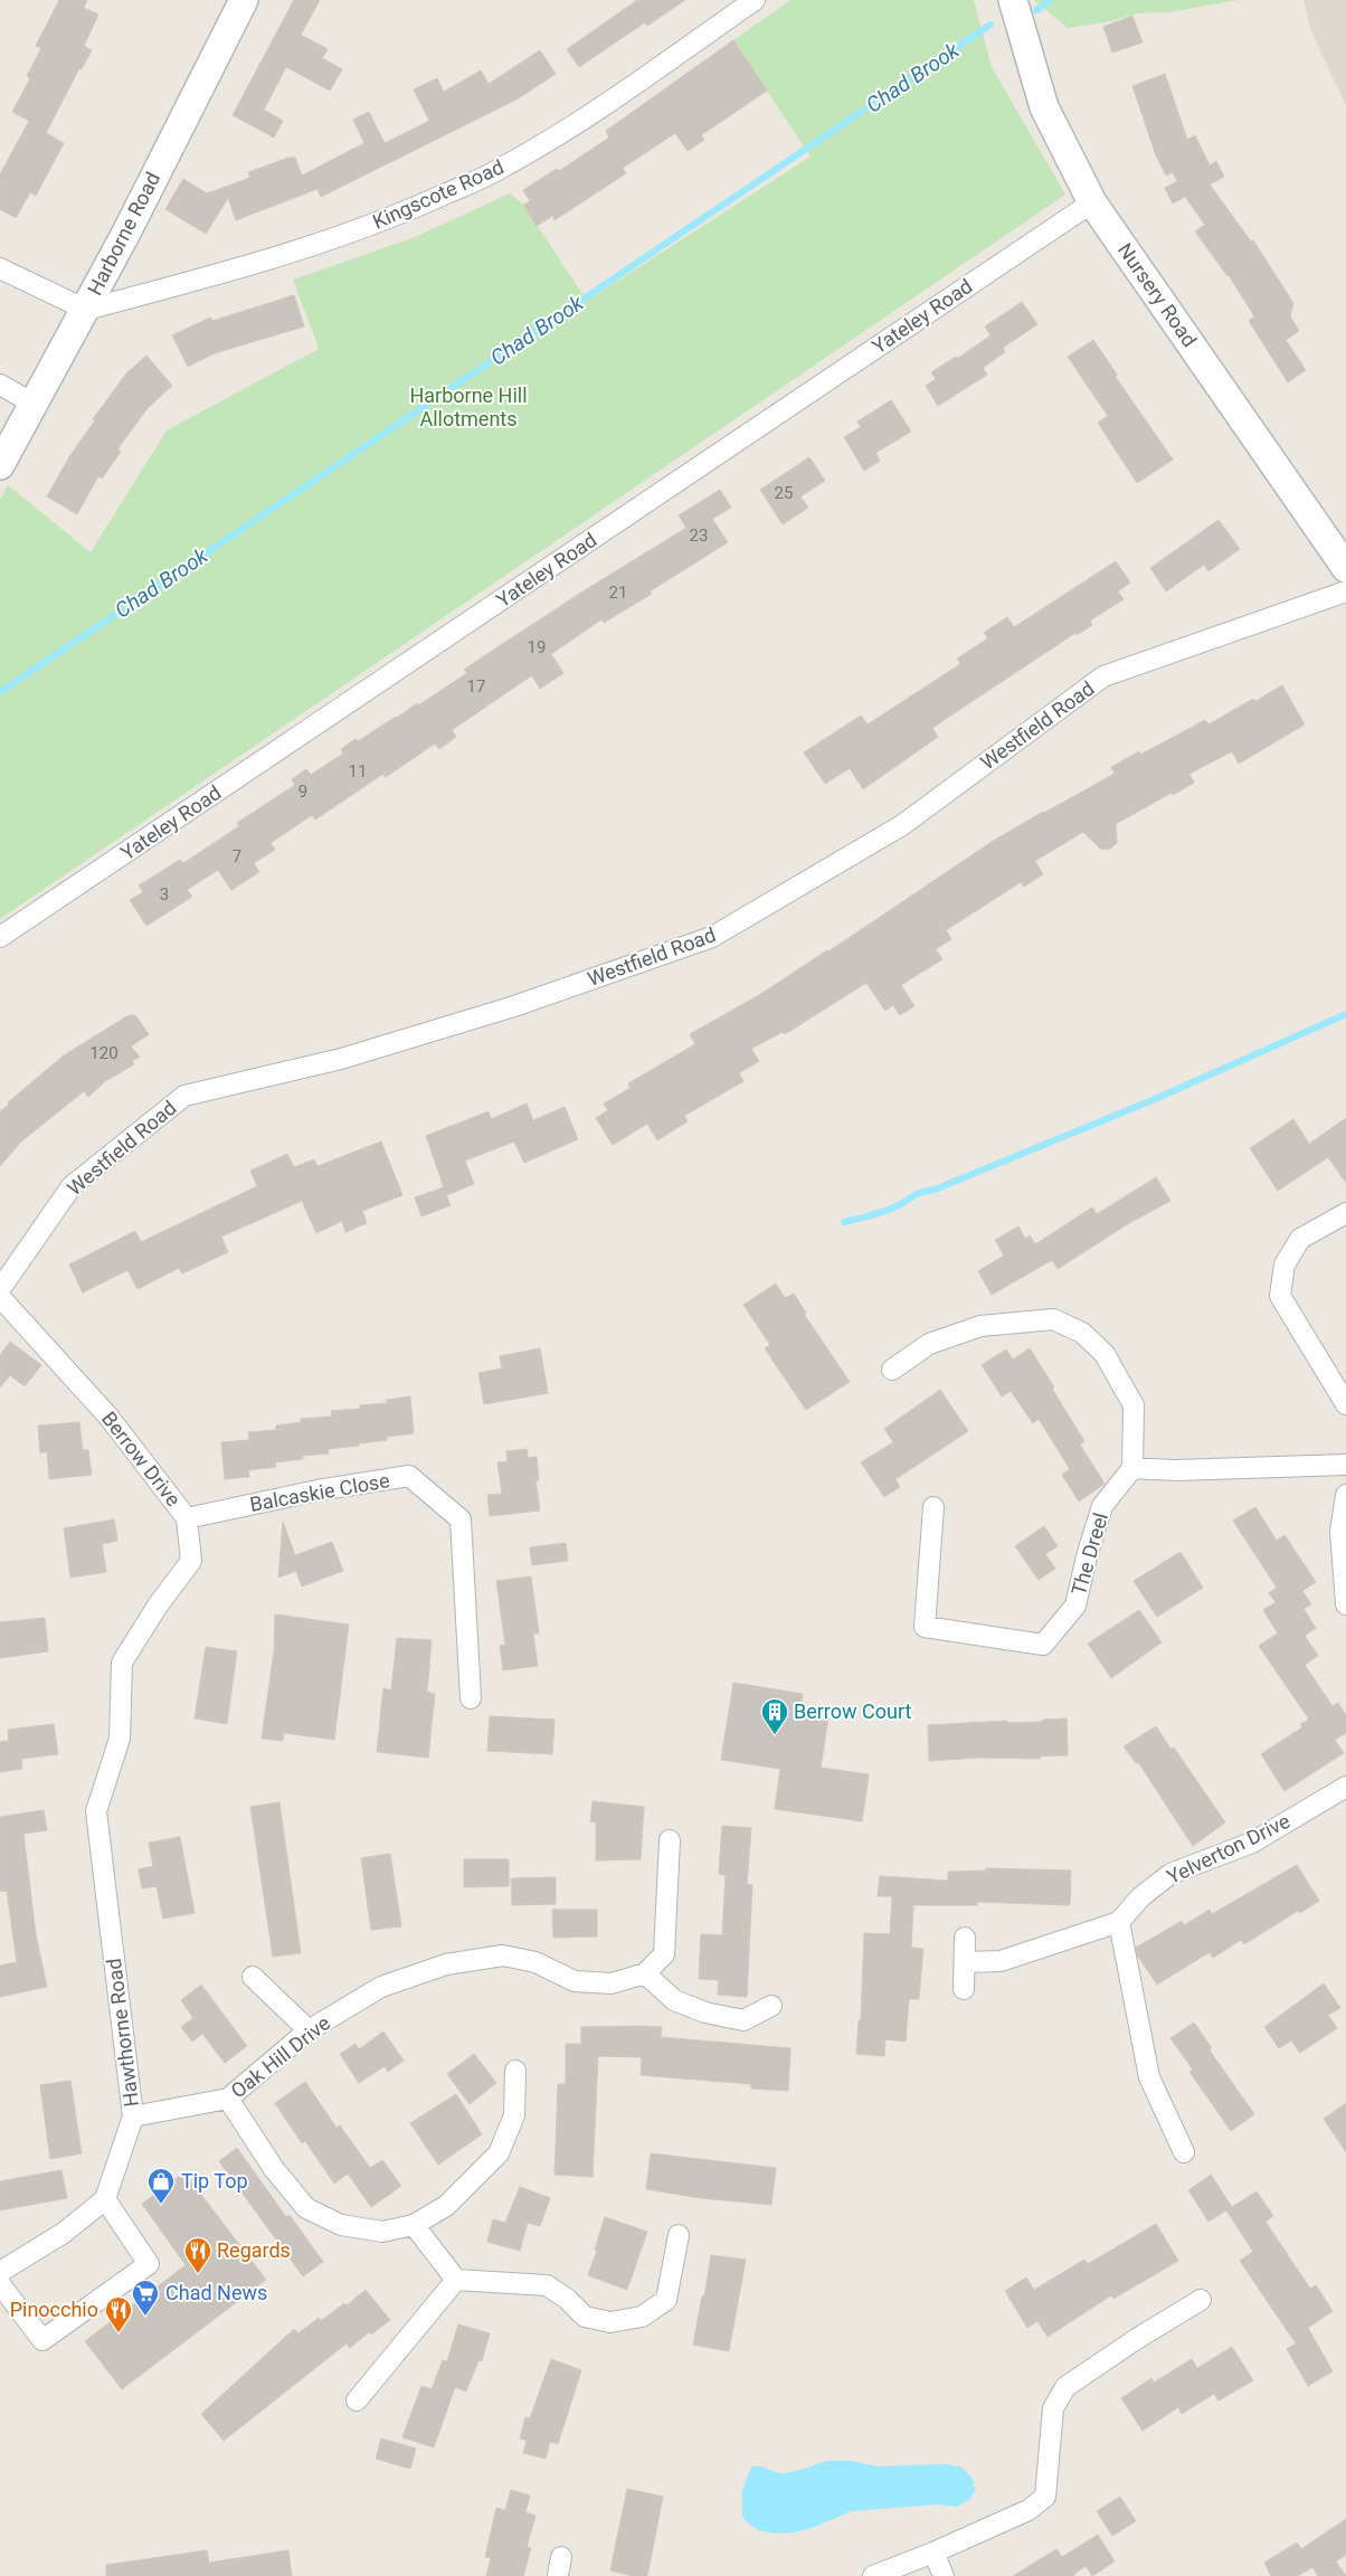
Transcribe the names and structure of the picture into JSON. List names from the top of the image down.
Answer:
{
  "streets": {
    "main road": ["Harborne Road", "Nursery Road"],
    "street": [
      "Kingscote Road",
      "Yateley Road",
      "Westfield Road",
      "Berrow Drive",
      "Balcaskie Close",
      "The Dreel",
      "Yelverton Drive",
      "Hawthorne Road",
      "Oak Hill Drive"
    ]
  },
  "crossings": [
    ["Kingscote Road", "Harborne Road"],
    ["Nursery Road", "Yateley Road"],
    ["Berrow Drive", "Balcaskie Close"],
    ["Berrow Drive", "Hawthorne Road"],
    ["Hawthorne Road", "Oak Hill Drive"]
  ],
  "water": ["Chad Brook"],
  "parks": ["Harborne Hill Allotments"],
  "places": {
    "building": ["Berrow Court"],
    "shop": ["Tip Top"],
    "restaurant": ["Regards", "Pinocchio"],
    "supermarket": ["Chad News"]
  },
  "house_numbers": [
    "25",
    "23",
    "21",
    "19",
    "17",
    "11",
    "9",
    "7",
    "3",
    "120"
  ]
}
